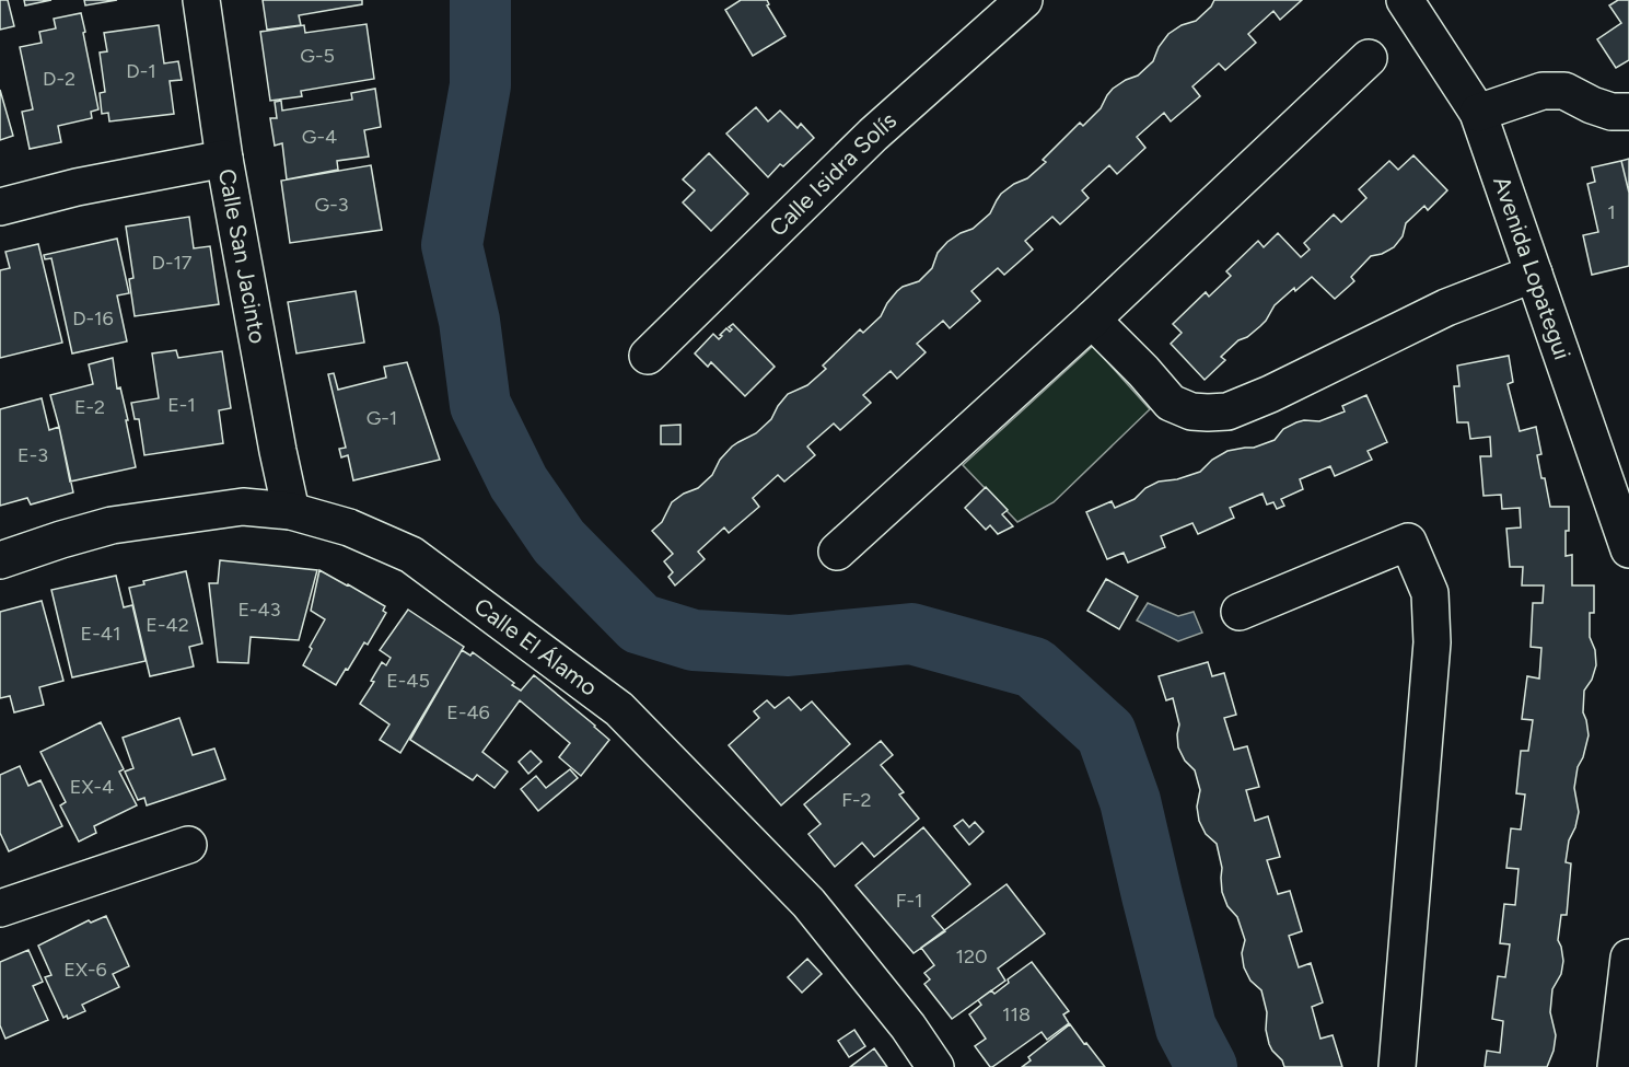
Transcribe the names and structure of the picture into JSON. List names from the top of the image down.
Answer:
{
  "streets": {
    "street": [
      "Calle Isidra Solís",
      "Calle San Jacinto",
      "Avenida Lopategui",
      "Calle El Álamo"
    ]
  },
  "crossings": [
    ["Calle San Jacinto", "Calle El Álamo"]
  ],
  "house_numbers": [
    "G-5",
    "D-1",
    "D-2",
    "G-4",
    "G-3",
    "1",
    "D-17",
    "D-16",
    "E-1",
    "E-2",
    "G-1",
    "E-3",
    "E-43",
    "E-42",
    "E-41",
    "E-45",
    "E-46",
    "EX-4",
    "F-2",
    "F-1",
    "120",
    "EX-6",
    "118"
  ]
}
